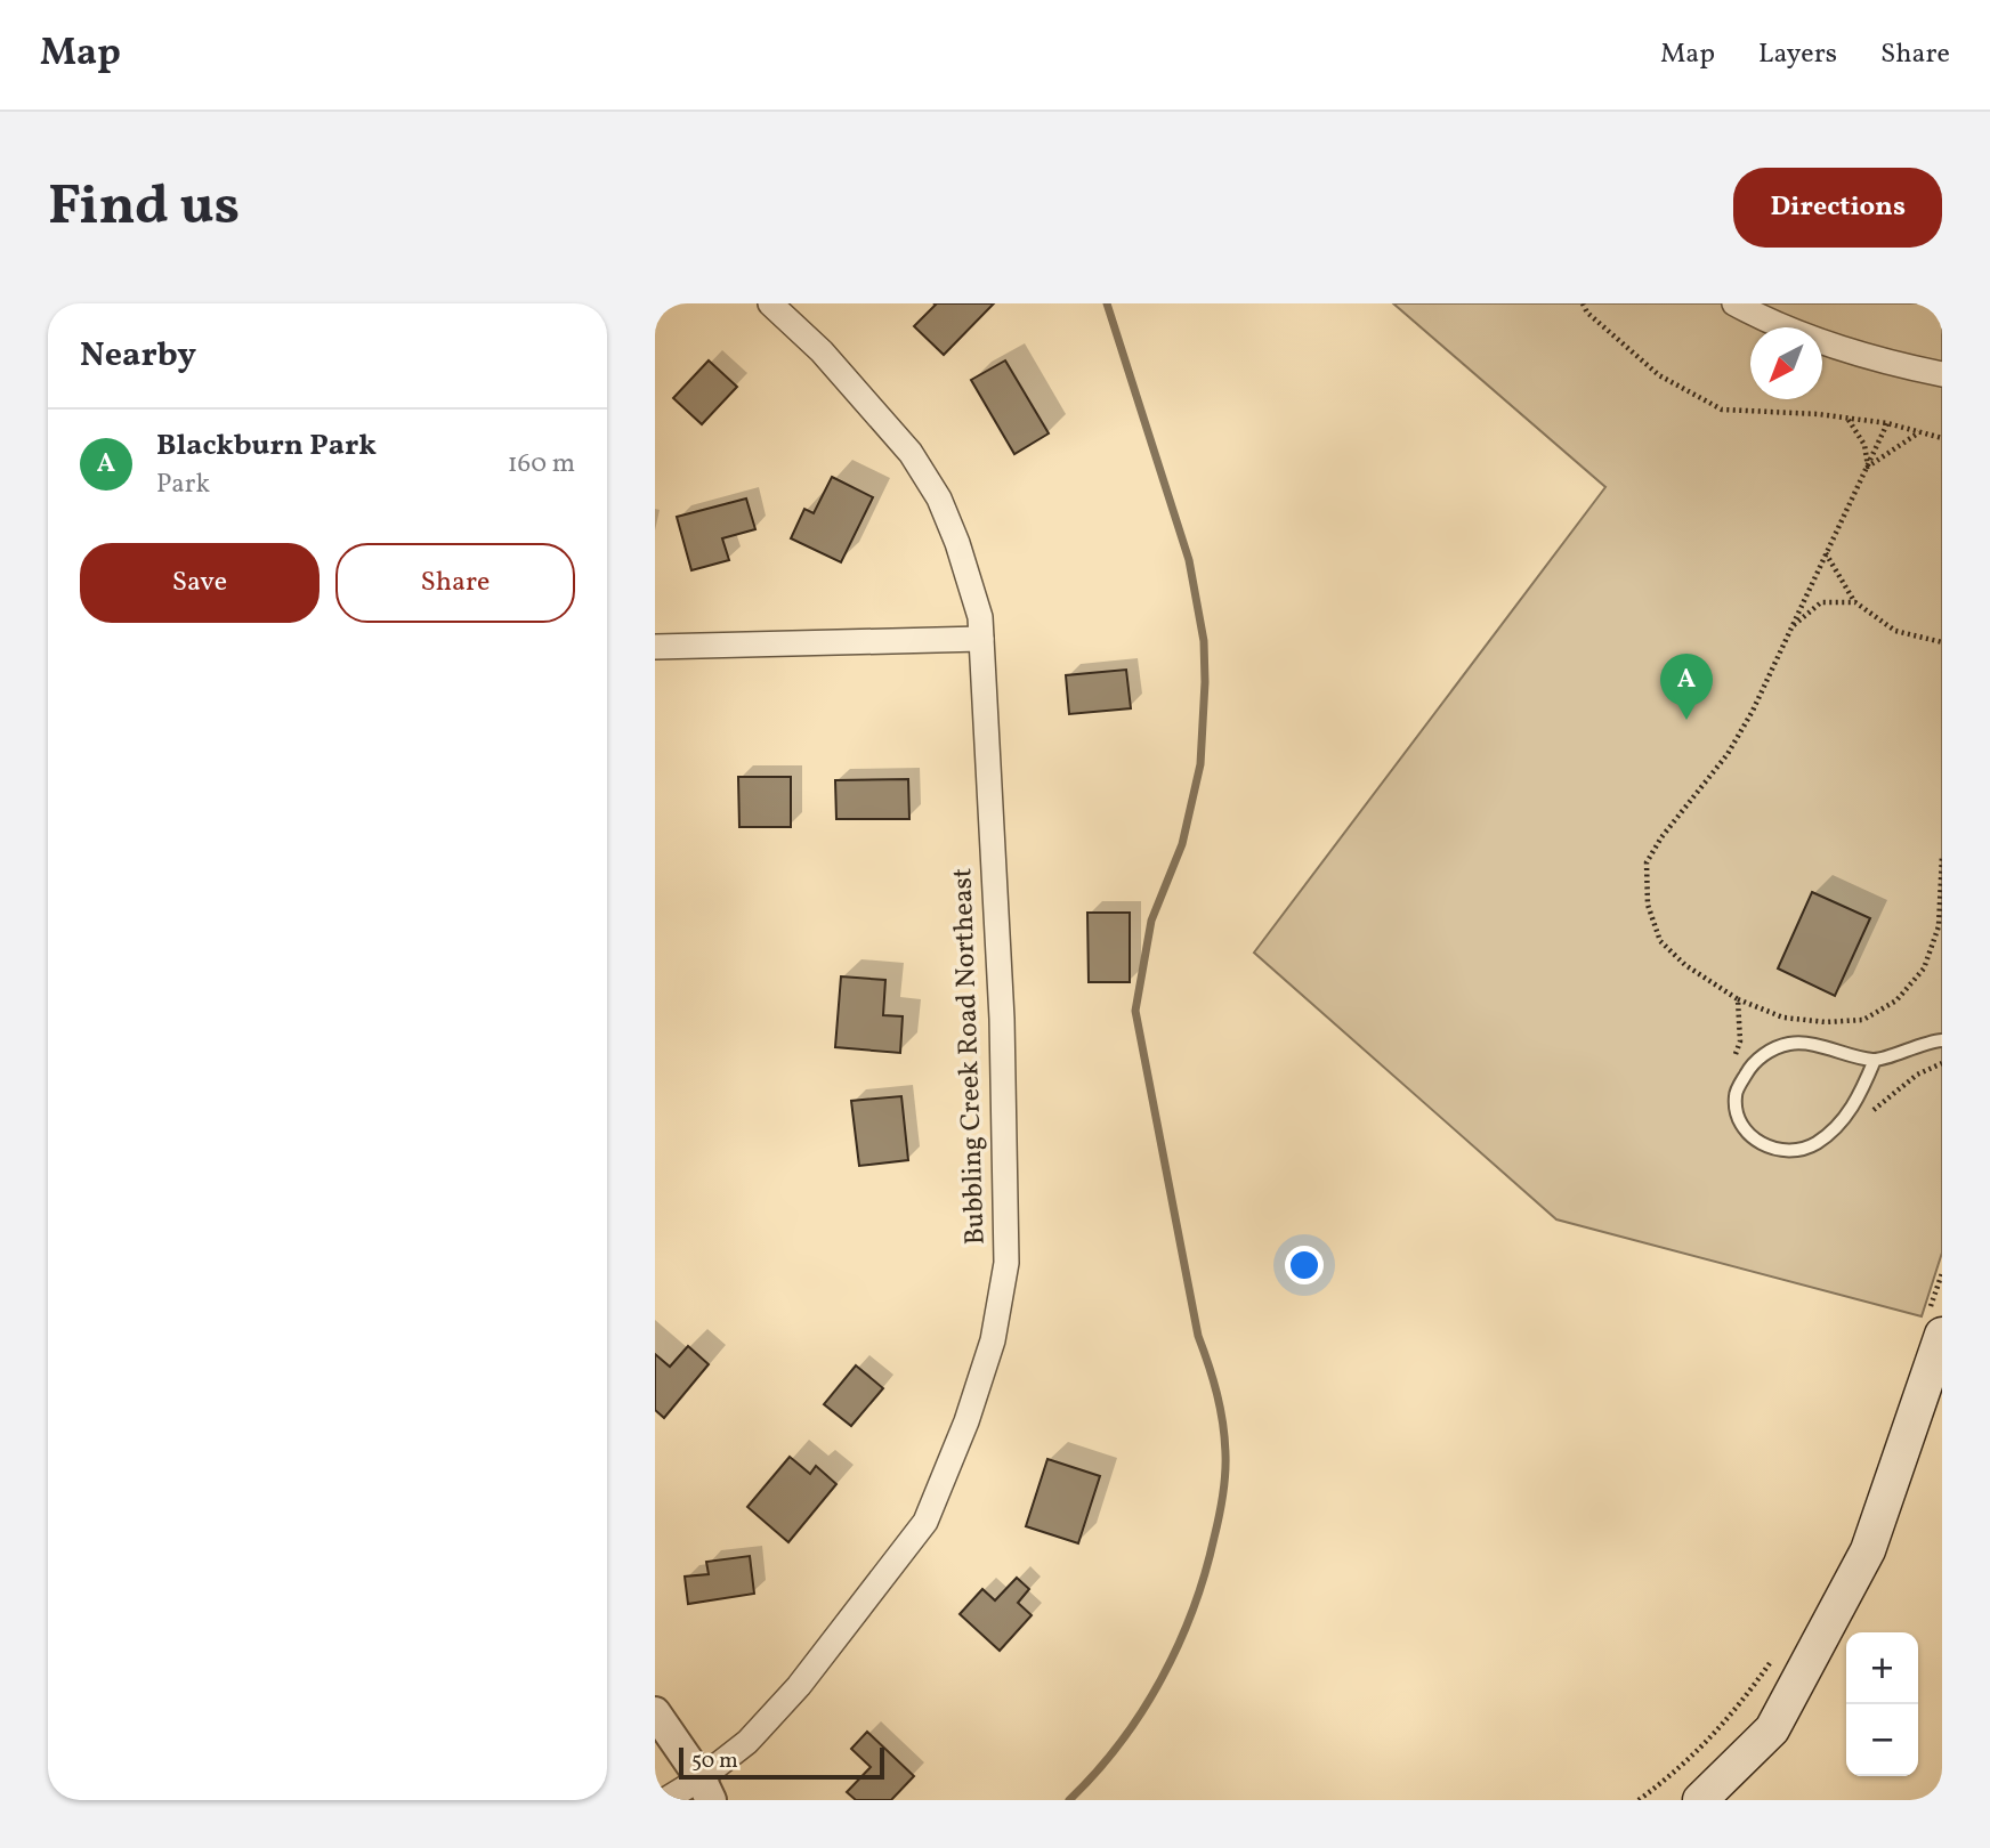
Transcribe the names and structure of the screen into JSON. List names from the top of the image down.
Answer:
{
  "streets": {
    "street": ["Bubbling Creek Road Northeast"]
  },
  "scale_bar": "50 m",
  "north": "bottom left",
  "page": {
    "header": "Map",
    "nav": ["Map", "Layers", "Share"],
    "buttons": [
      "Directions",
      ["Save", "Share"]
    ],
    "title": "Find us",
    "heading": "Nearby",
    "list": [
      {
        "mark": "A",
        "name": "Blackburn Park",
        "note": "Park",
        "value": "160 m"
      }
    ],
    "pins": "A",
    "map_buttons": ["+", "−"],
    "scale": "50 m"
  }
}
